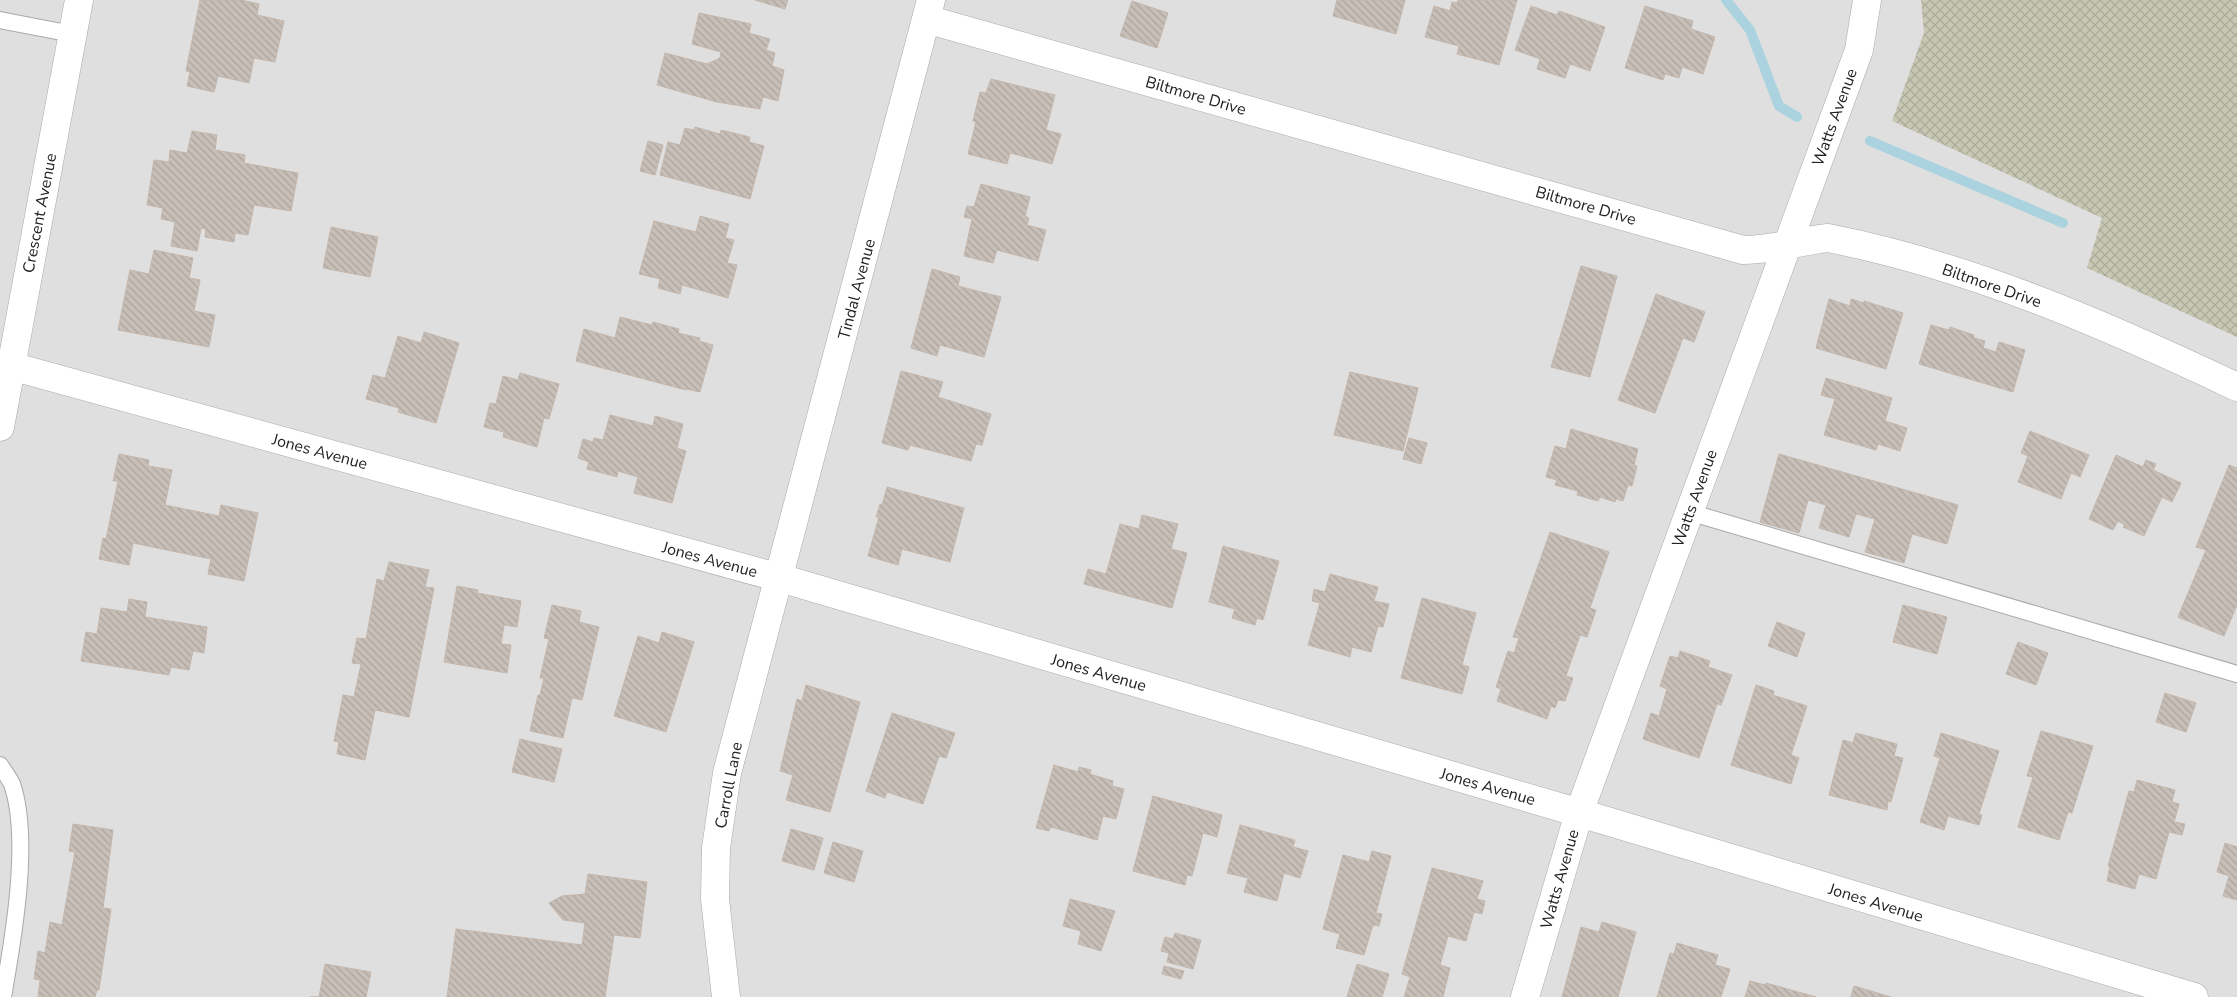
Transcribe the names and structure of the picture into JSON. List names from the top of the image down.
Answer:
{
  "streets": {
    "street": [
      "Biltmore Drive",
      "Watts Avenue",
      "Crescent Avenue",
      "Tindal Avenue",
      "Jones Avenue",
      "Carroll Lane"
    ]
  },
  "crossings": [
    ["Biltmore Drive", "Watts Avenue"],
    ["Biltmore Drive", "Tindal Avenue"],
    ["Watts Avenue", "Jones Avenue"],
    ["Crescent Avenue", "Jones Avenue"],
    ["Tindal Avenue", "Jones Avenue"],
    ["Tindal Avenue", "Carroll Lane"],
    ["Jones Avenue", "Carroll Lane"]
  ]
}
